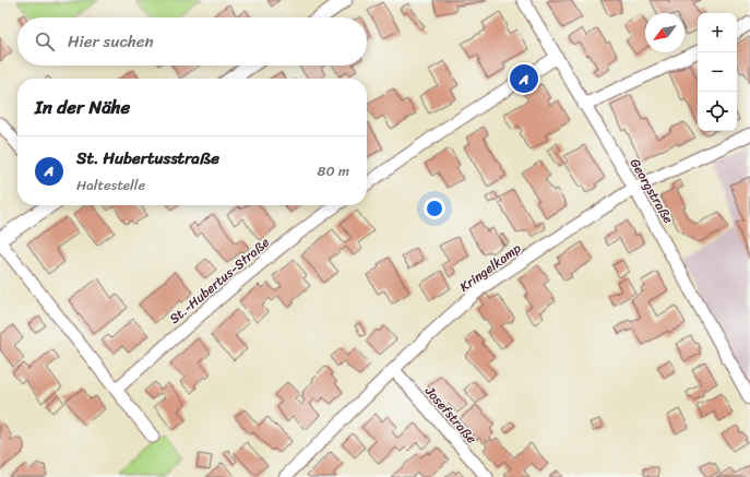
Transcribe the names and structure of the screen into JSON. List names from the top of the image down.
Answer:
{
  "streets": {
    "street": [
      "Georgstraße",
      "Kringelkamp",
      "St.-Hubertus-Straße",
      "Josefstraße"
    ]
  },
  "crossings": [
    ["Georgstraße", "Kringelkamp"],
    ["Kringelkamp", "Josefstraße"]
  ],
  "north": "bottom left",
  "page": {
    "map_buttons": ["+", "−"],
    "search": "Hier suchen",
    "pins": "A",
    "heading": "In der Nähe",
    "list": [
      {
        "mark": "A",
        "name": "St. Hubertusstraße",
        "note": "Haltestelle",
        "value": "80 m"
      }
    ]
  }
}
